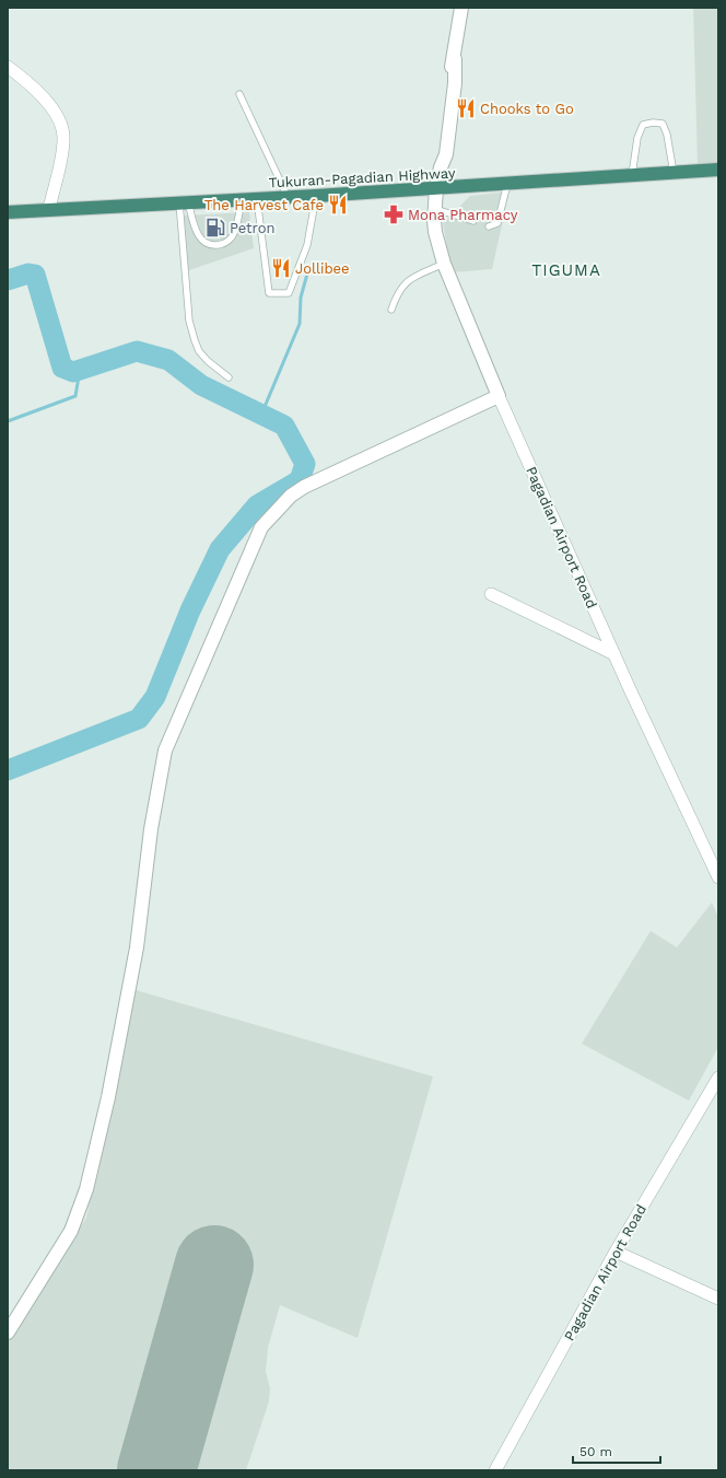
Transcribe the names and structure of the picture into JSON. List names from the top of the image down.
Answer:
{
  "streets": {
    "highway": ["Tukuran-Pagadian Highway"],
    "street": ["Pagadian Airport Road"]
  },
  "crossings": [
    ["Tukuran-Pagadian Highway", "Pagadian Airport Road"]
  ],
  "districts": ["TIGUMA"],
  "places": {
    "restaurant": ["Chooks to Go", "The Harvest Cafe", "Jollibee"],
    "pharmacy": ["Mona Pharmacy"],
    "fuel station": ["Petron"]
  },
  "scale_bar": "50 m"
}
